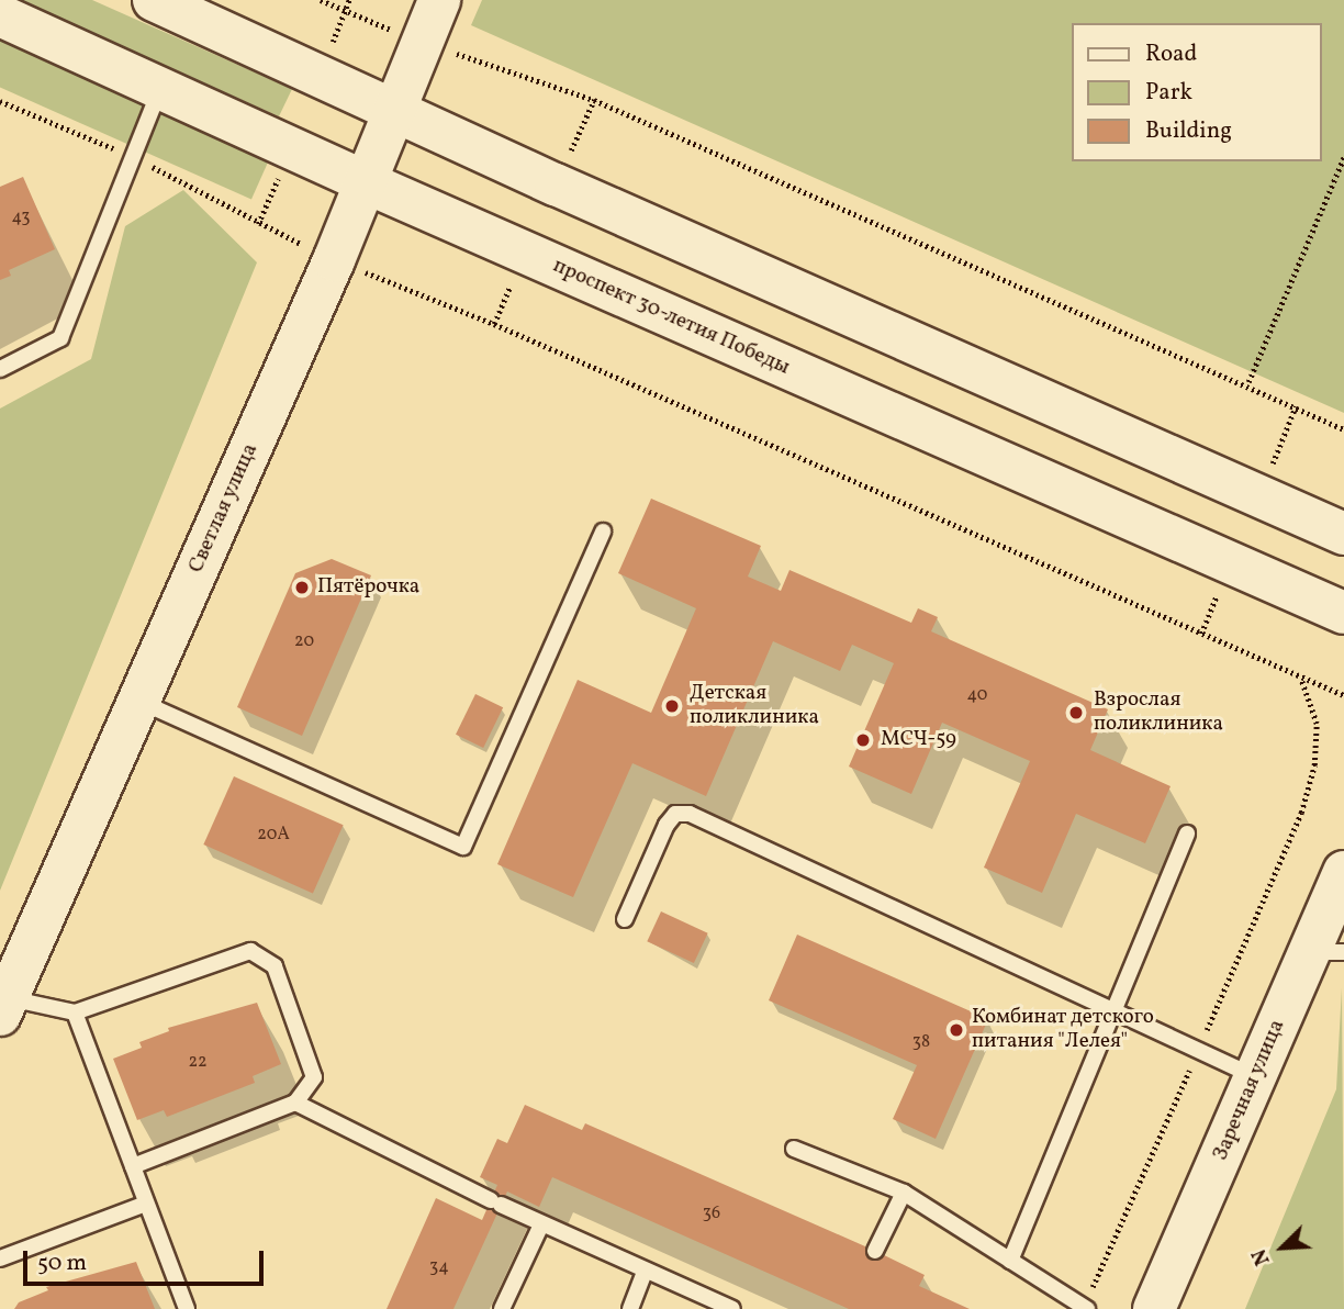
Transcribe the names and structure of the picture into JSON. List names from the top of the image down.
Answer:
{
  "streets": {
    "main road": ["проспект 30-летия Победы", "Светлая улица", "Заречная улица"]
  },
  "crossings": [
    ["проспект 30-летия Победы", "Светлая улица"]
  ],
  "places": [
    "Пятёрочка",
    "Детская поликлиника",
    "Взрослая поликлиника",
    "МСЧ-59",
    "Комбинат детского питания \"Лелея\""
  ],
  "house_numbers": [
    "43",
    "20",
    "40",
    "20А",
    "38",
    "22",
    "36",
    "34"
  ],
  "legend": ["Road", "Park", "Building"],
  "scale_bar": "50 m",
  "north": "bottom left"
}
